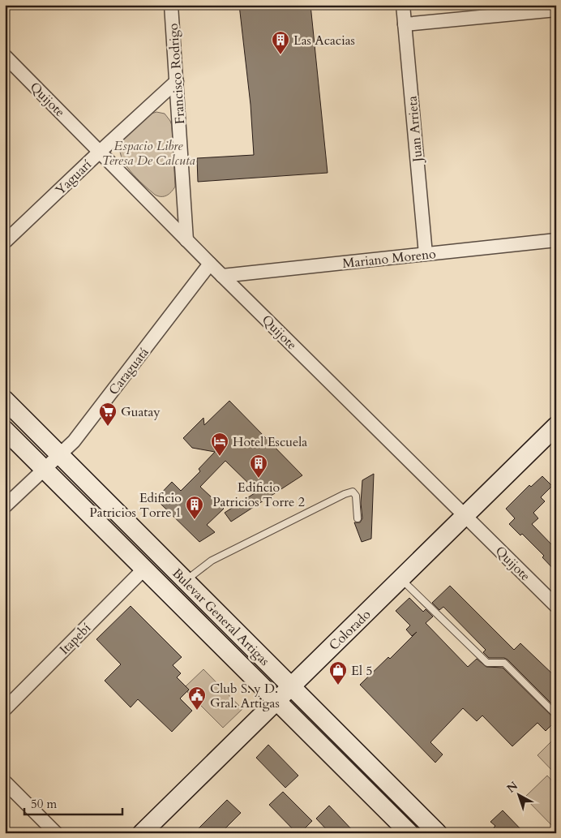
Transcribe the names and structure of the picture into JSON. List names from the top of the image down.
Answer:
{
  "streets": {
    "main road": ["Bulevar General Artigas", "Colorado"],
    "street": [
      "Francisco Rodrigo",
      "Quijote",
      "Juan Arrieta",
      "Yaguarí",
      "Mariano Moreno",
      "Caraguatá",
      "Itapebí"
    ]
  },
  "crossings": [
    ["Francisco Rodrigo", "Quijote"],
    ["Francisco Rodrigo", "Yaguarí"],
    ["Quijote", "Yaguarí"],
    ["Quijote", "Mariano Moreno"],
    ["Quijote", "Caraguatá"],
    ["Quijote", "Colorado"],
    ["Juan Arrieta", "Mariano Moreno"],
    ["Caraguatá", "Bulevar General Artigas"],
    ["Bulevar General Artigas", "Colorado"],
    ["Bulevar General Artigas", "Itapebí"]
  ],
  "parks": ["Espacio Libre Teresa De Calcuta"],
  "places": {
    "building": ["Las Acacias", "Edificio Patricios Torre 2", "Edificio Patricios Torre 1"],
    "supermarket": ["Guatay"],
    "hotel": ["Hotel Escuela"],
    "shop": ["El 5"],
    "public building": ["Club S. y D. Gral. Artigas"]
  },
  "scale_bar": "50 m",
  "north": "top left"
}
